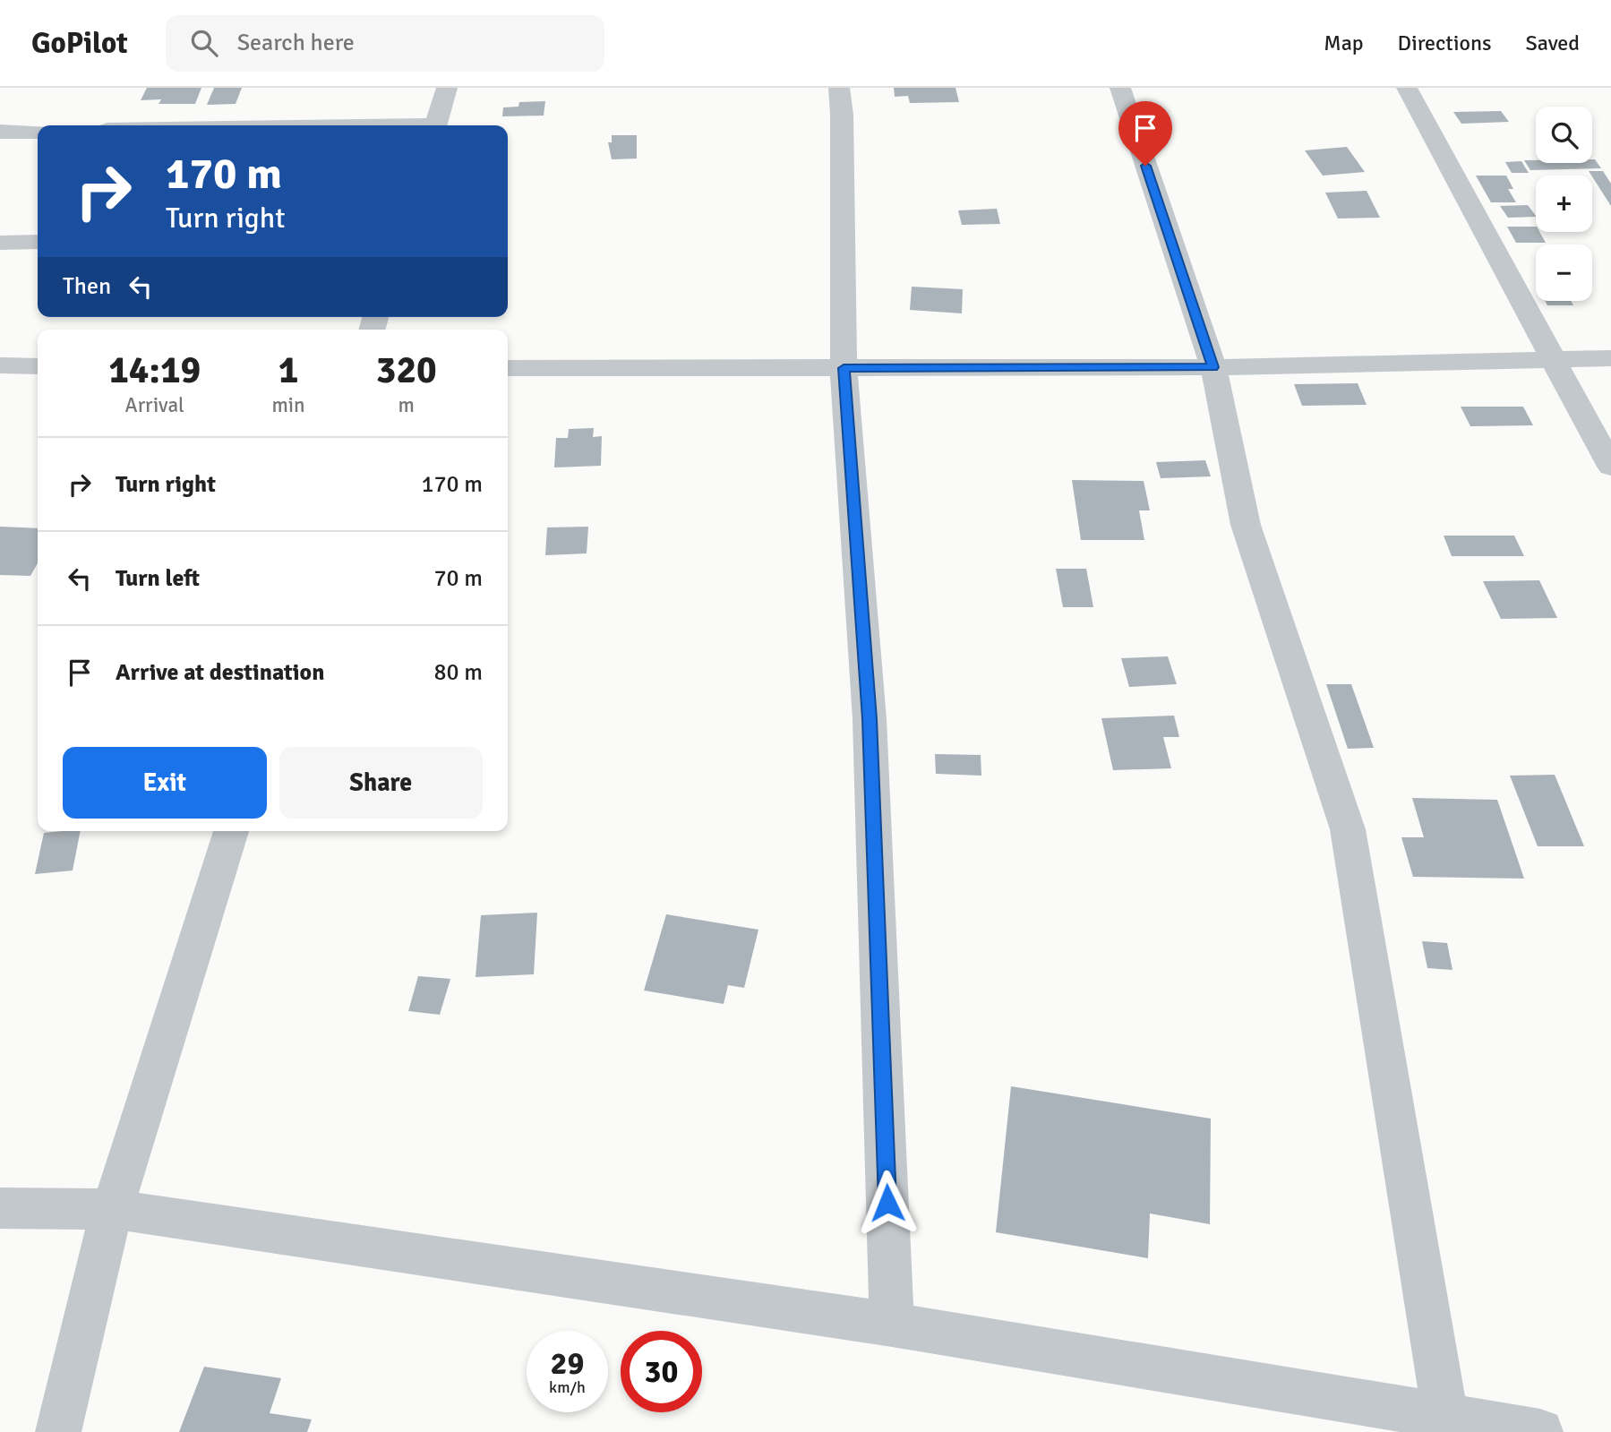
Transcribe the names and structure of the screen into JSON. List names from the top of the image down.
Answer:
{
  "page": {
    "header": "GoPilot",
    "search": "Search here",
    "nav": ["Map", "Directions", "Saved"],
    "map_buttons": ["+", "−"],
    "turn": ["170 m", "Turn right"],
    "then": "Then",
    "eta": [
      "14:19",
      "Arrival",
      "1",
      "min",
      "320",
      "m"
    ],
    "list": [
      {
        "name": "Turn right",
        "value": "170 m"
      },
      {
        "name": "Turn left",
        "value": "70 m"
      },
      {
        "name": "Arrive at destination",
        "value": "80 m"
      }
    ],
    "buttons": ["Exit", "Share"],
    "speed": "29 km/h",
    "limit": "30"
  }
}
